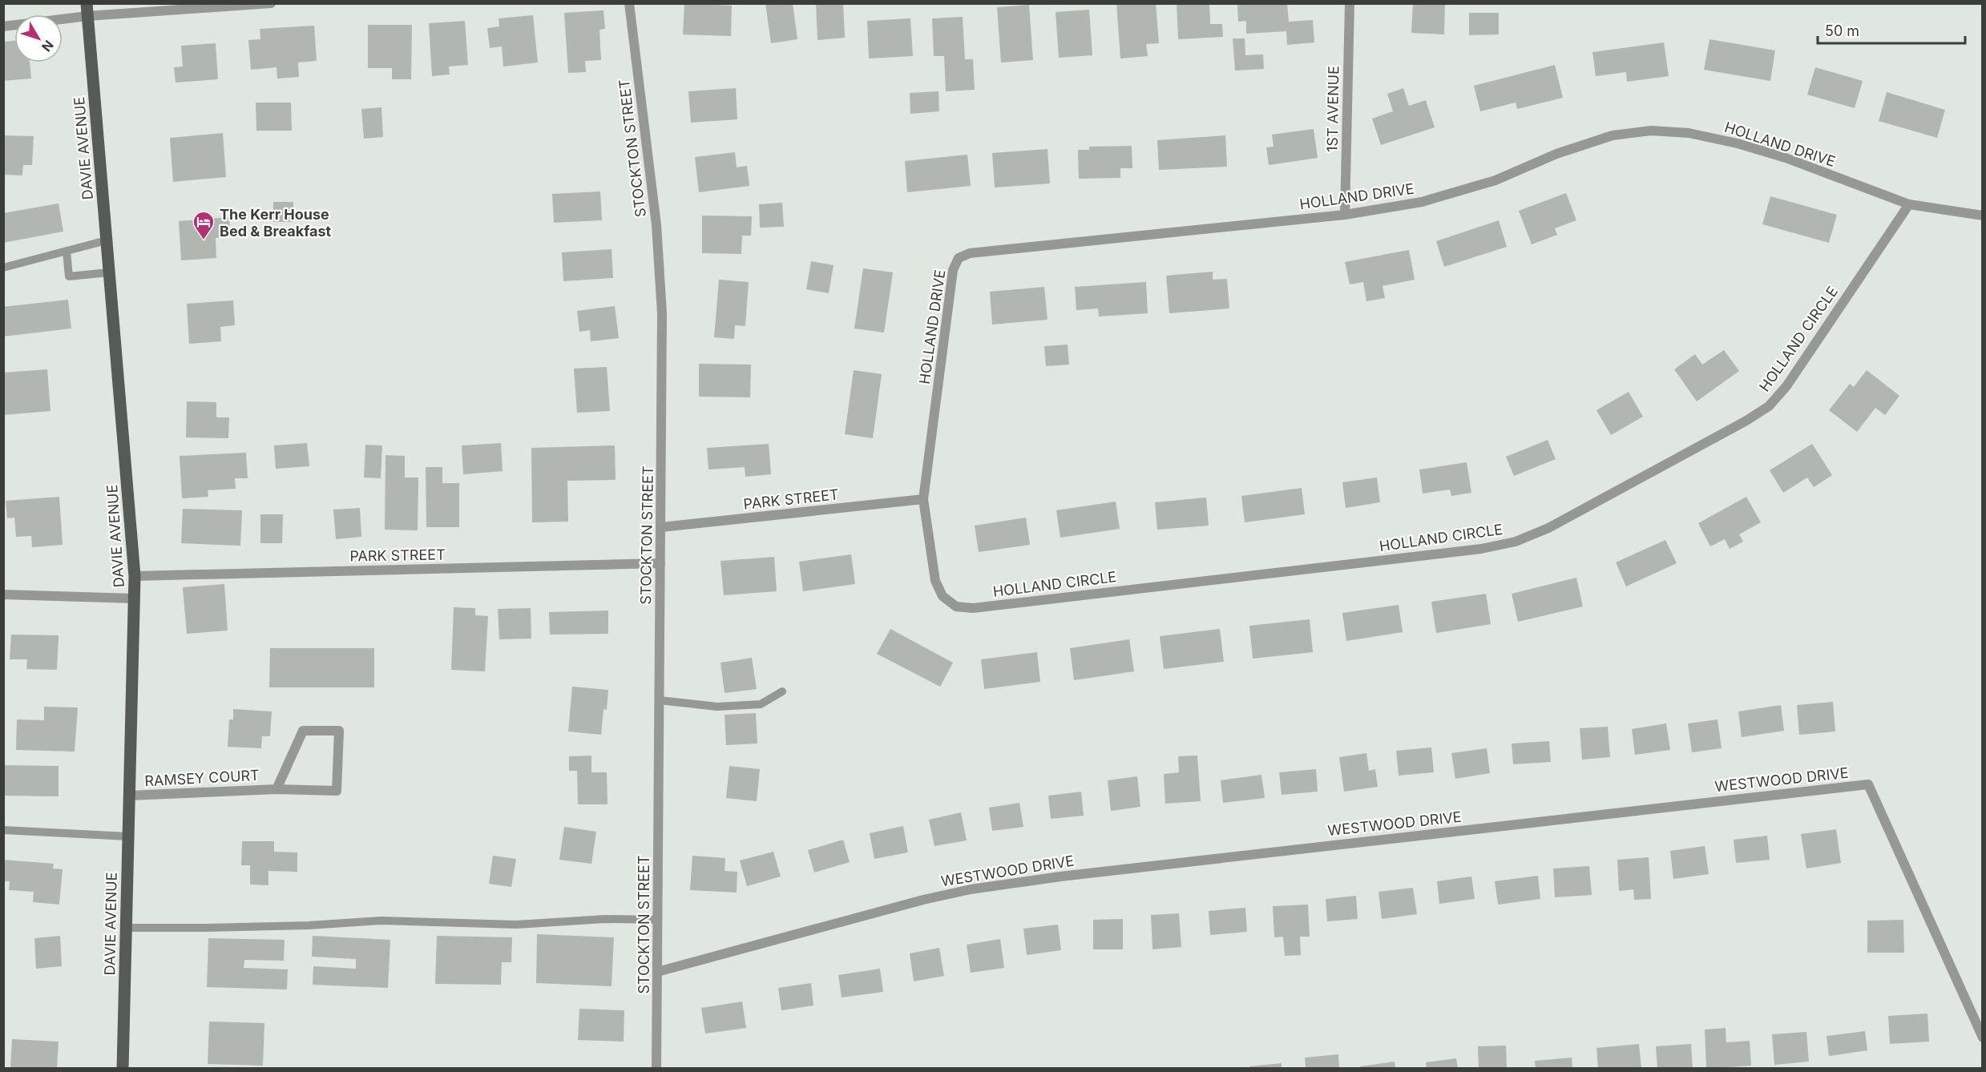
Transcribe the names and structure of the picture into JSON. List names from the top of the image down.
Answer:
{
  "streets": {
    "main road": ["DAVIE AVENUE"],
    "street": [
      "1ST AVENUE",
      "HOLLAND DRIVE",
      "STOCKTON STREET",
      "HOLLAND CIRCLE",
      "PARK STREET",
      "RAMSEY COURT",
      "WESTWOOD DRIVE"
    ]
  },
  "crossings": [
    ["1ST AVENUE", "HOLLAND DRIVE"],
    ["HOLLAND DRIVE", "HOLLAND CIRCLE"],
    ["HOLLAND DRIVE", "PARK STREET"],
    ["DAVIE AVENUE", "PARK STREET"],
    ["DAVIE AVENUE", "RAMSEY COURT"],
    ["STOCKTON STREET", "PARK STREET"],
    ["STOCKTON STREET", "WESTWOOD DRIVE"],
    ["HOLLAND CIRCLE", "PARK STREET"]
  ],
  "places": {
    "hotel": ["The Kerr House Bed & Breakfast"]
  },
  "scale_bar": "50 m",
  "north": "bottom right"
}
